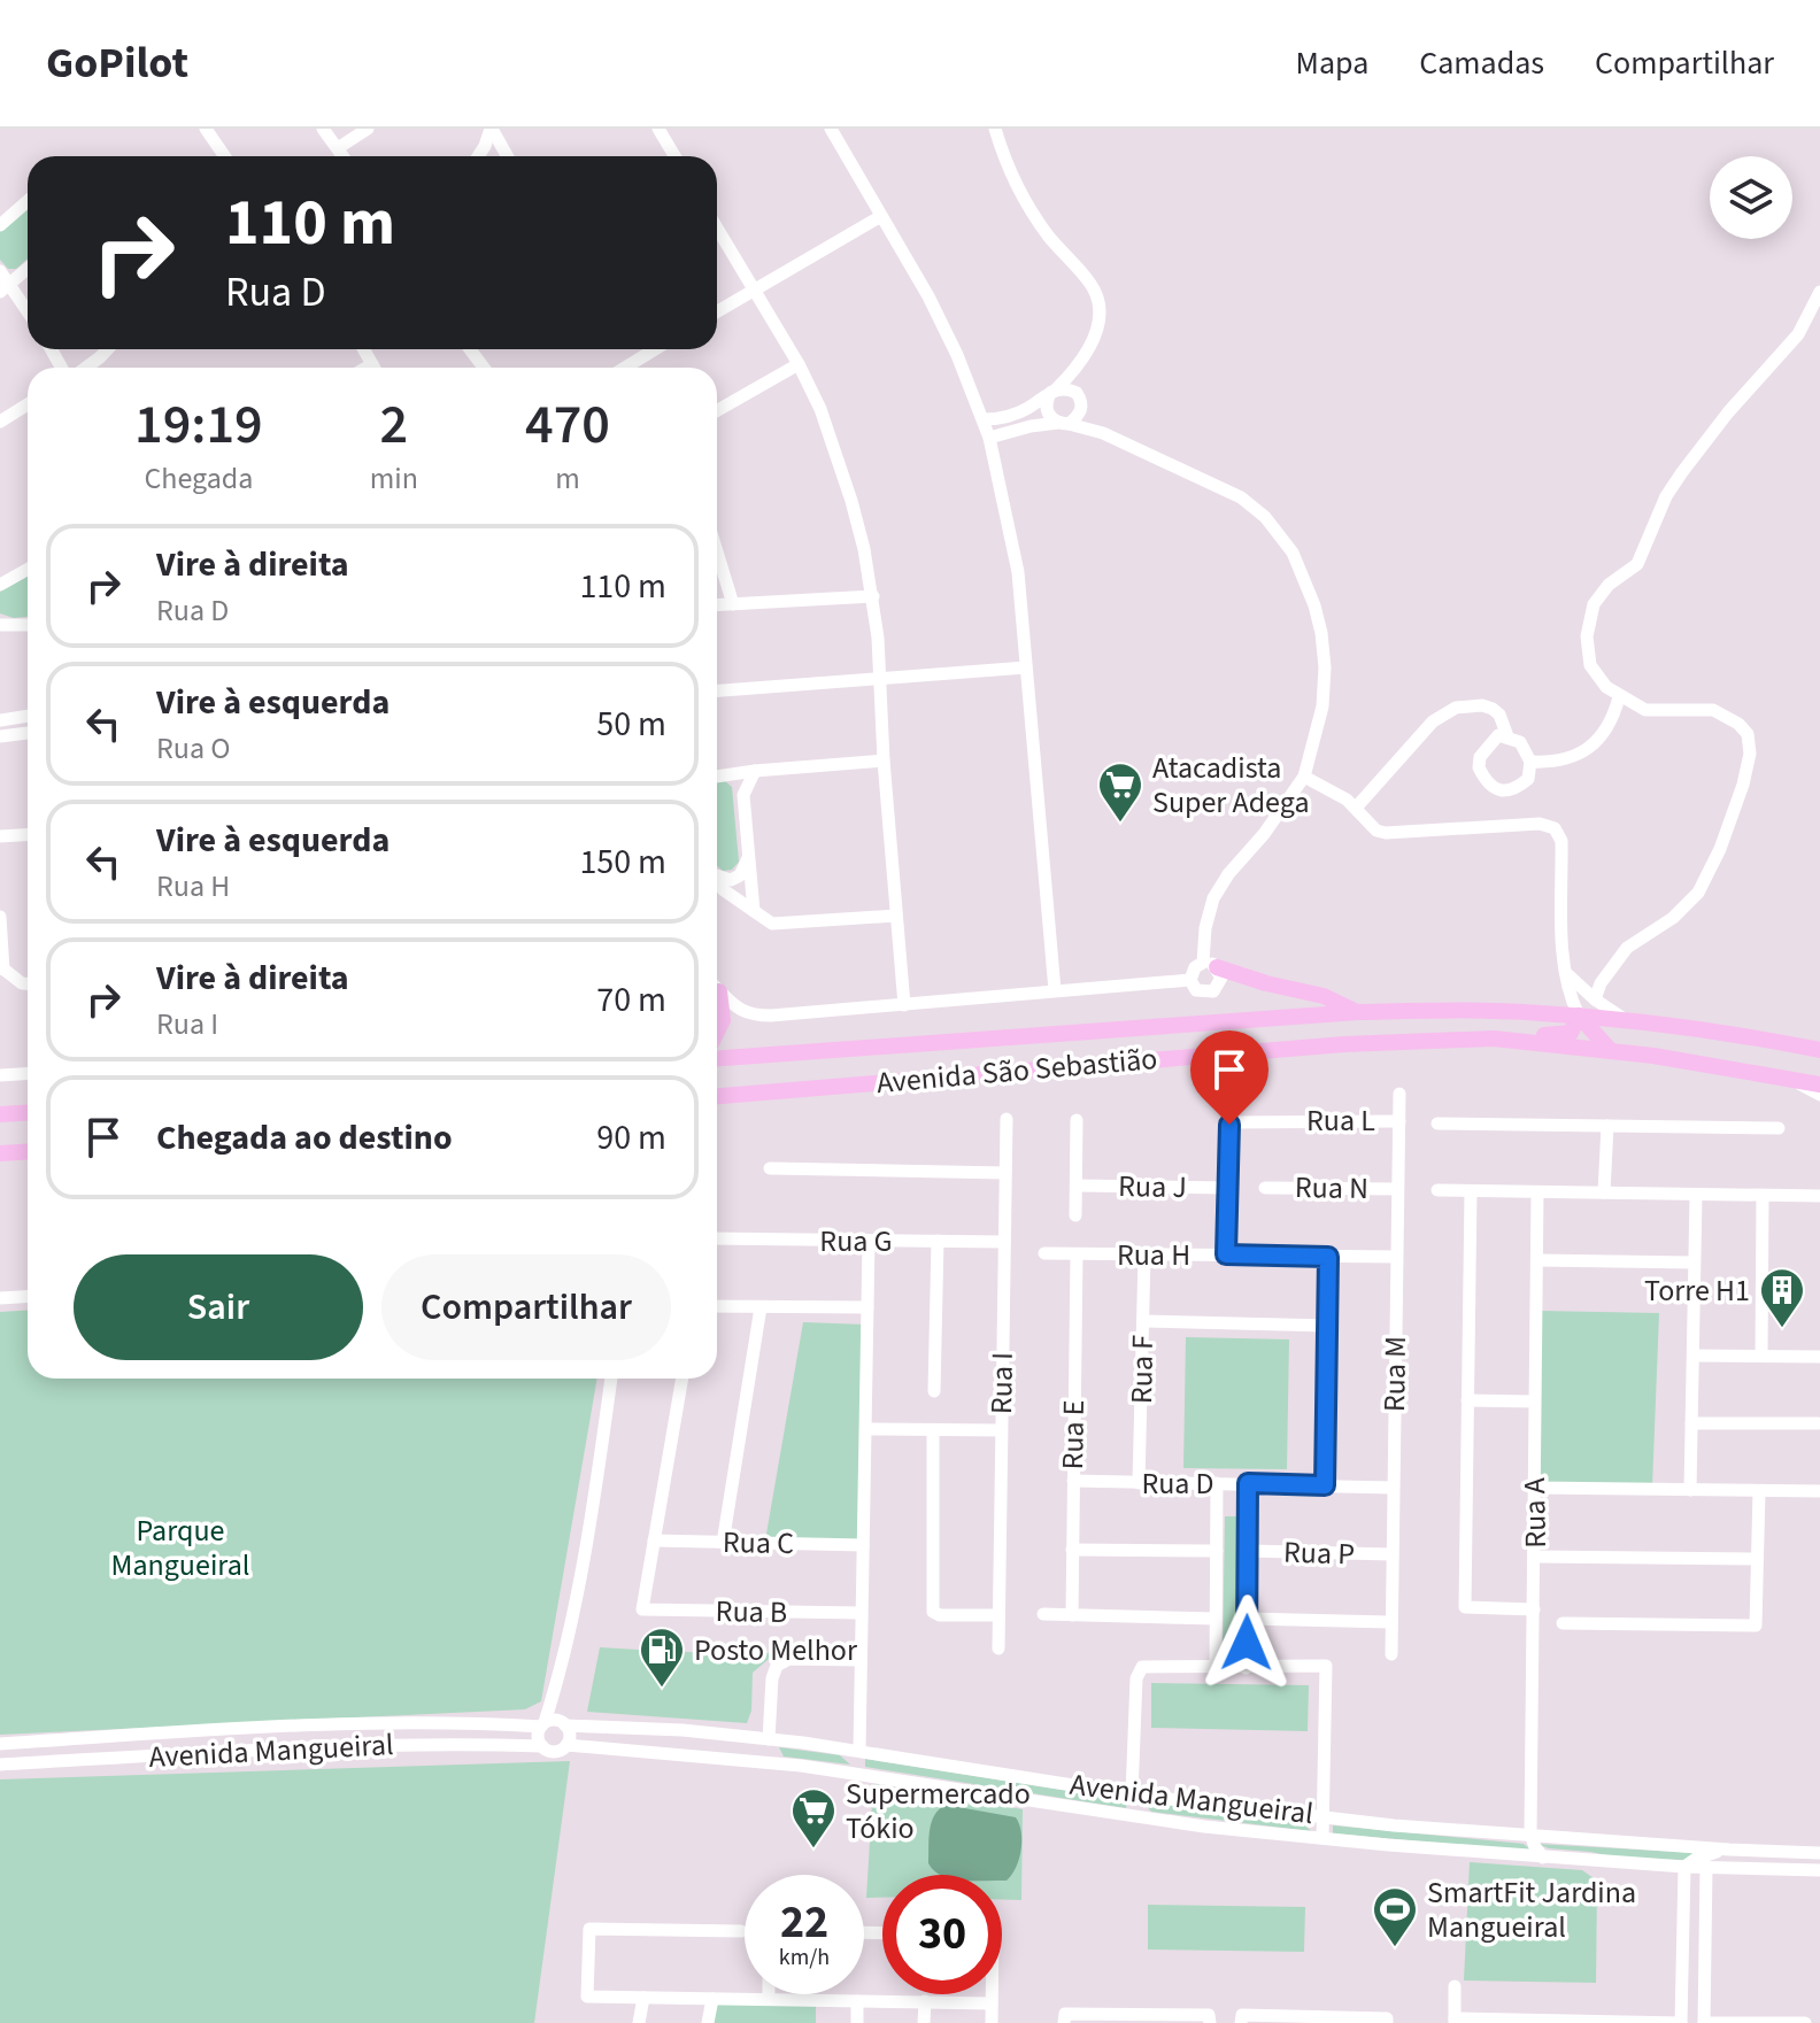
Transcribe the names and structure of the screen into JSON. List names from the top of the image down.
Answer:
{
  "streets": {
    "main road": ["Avenida São Sebastião"],
    "street": [
      "Rua L",
      "Rua J",
      "Rua N",
      "Rua G",
      "Rua H",
      "Rua F",
      "Rua M",
      "Rua I",
      "Rua E",
      "Rua D",
      "Rua A",
      "Rua C",
      "Rua P",
      "Rua B",
      "Avenida Mangueiral"
    ]
  },
  "crossings": [
    ["Rua L", "Rua J"],
    ["Rua L", "Rua M"],
    ["Rua N", "Rua M"],
    ["Rua G", "Rua I"],
    ["Rua H", "Rua F"],
    ["Rua H", "Rua M"],
    ["Rua H", "Rua E"],
    ["Rua F", "Rua D"],
    ["Rua M", "Rua D"],
    ["Rua M", "Rua P"],
    ["Rua E", "Rua D"],
    ["Rua A", "Avenida Mangueiral"],
    ["Rua C", "Rua B"]
  ],
  "parks": ["Parque Mangueiral"],
  "places": {
    "supermarket": ["Atacadista Super Adega", "Supermercado Tókio"],
    "building": ["Torre H1"],
    "fuel station": ["Posto Melhor"],
    "sports": ["SmartFit Jardina Mangueiral"]
  },
  "page": {
    "header": "GoPilot",
    "nav": ["Mapa", "Camadas", "Compartilhar"],
    "turn": ["110 m", "Rua D"],
    "eta": [
      "19:19",
      "Chegada",
      "2",
      "min",
      "470",
      "m"
    ],
    "list": [
      {
        "name": "Vire à direita",
        "note": "Rua D",
        "value": "110 m"
      },
      {
        "name": "Vire à esquerda",
        "note": "Rua O",
        "value": "50 m"
      },
      {
        "name": "Vire à esquerda",
        "note": "Rua H",
        "value": "150 m"
      },
      {
        "name": "Vire à direita",
        "note": "Rua I",
        "value": "70 m"
      },
      {
        "name": "Chegada ao destino",
        "value": "90 m"
      }
    ],
    "buttons": ["Sair", "Compartilhar"],
    "speed": "22 km/h",
    "limit": "30"
  }
}
